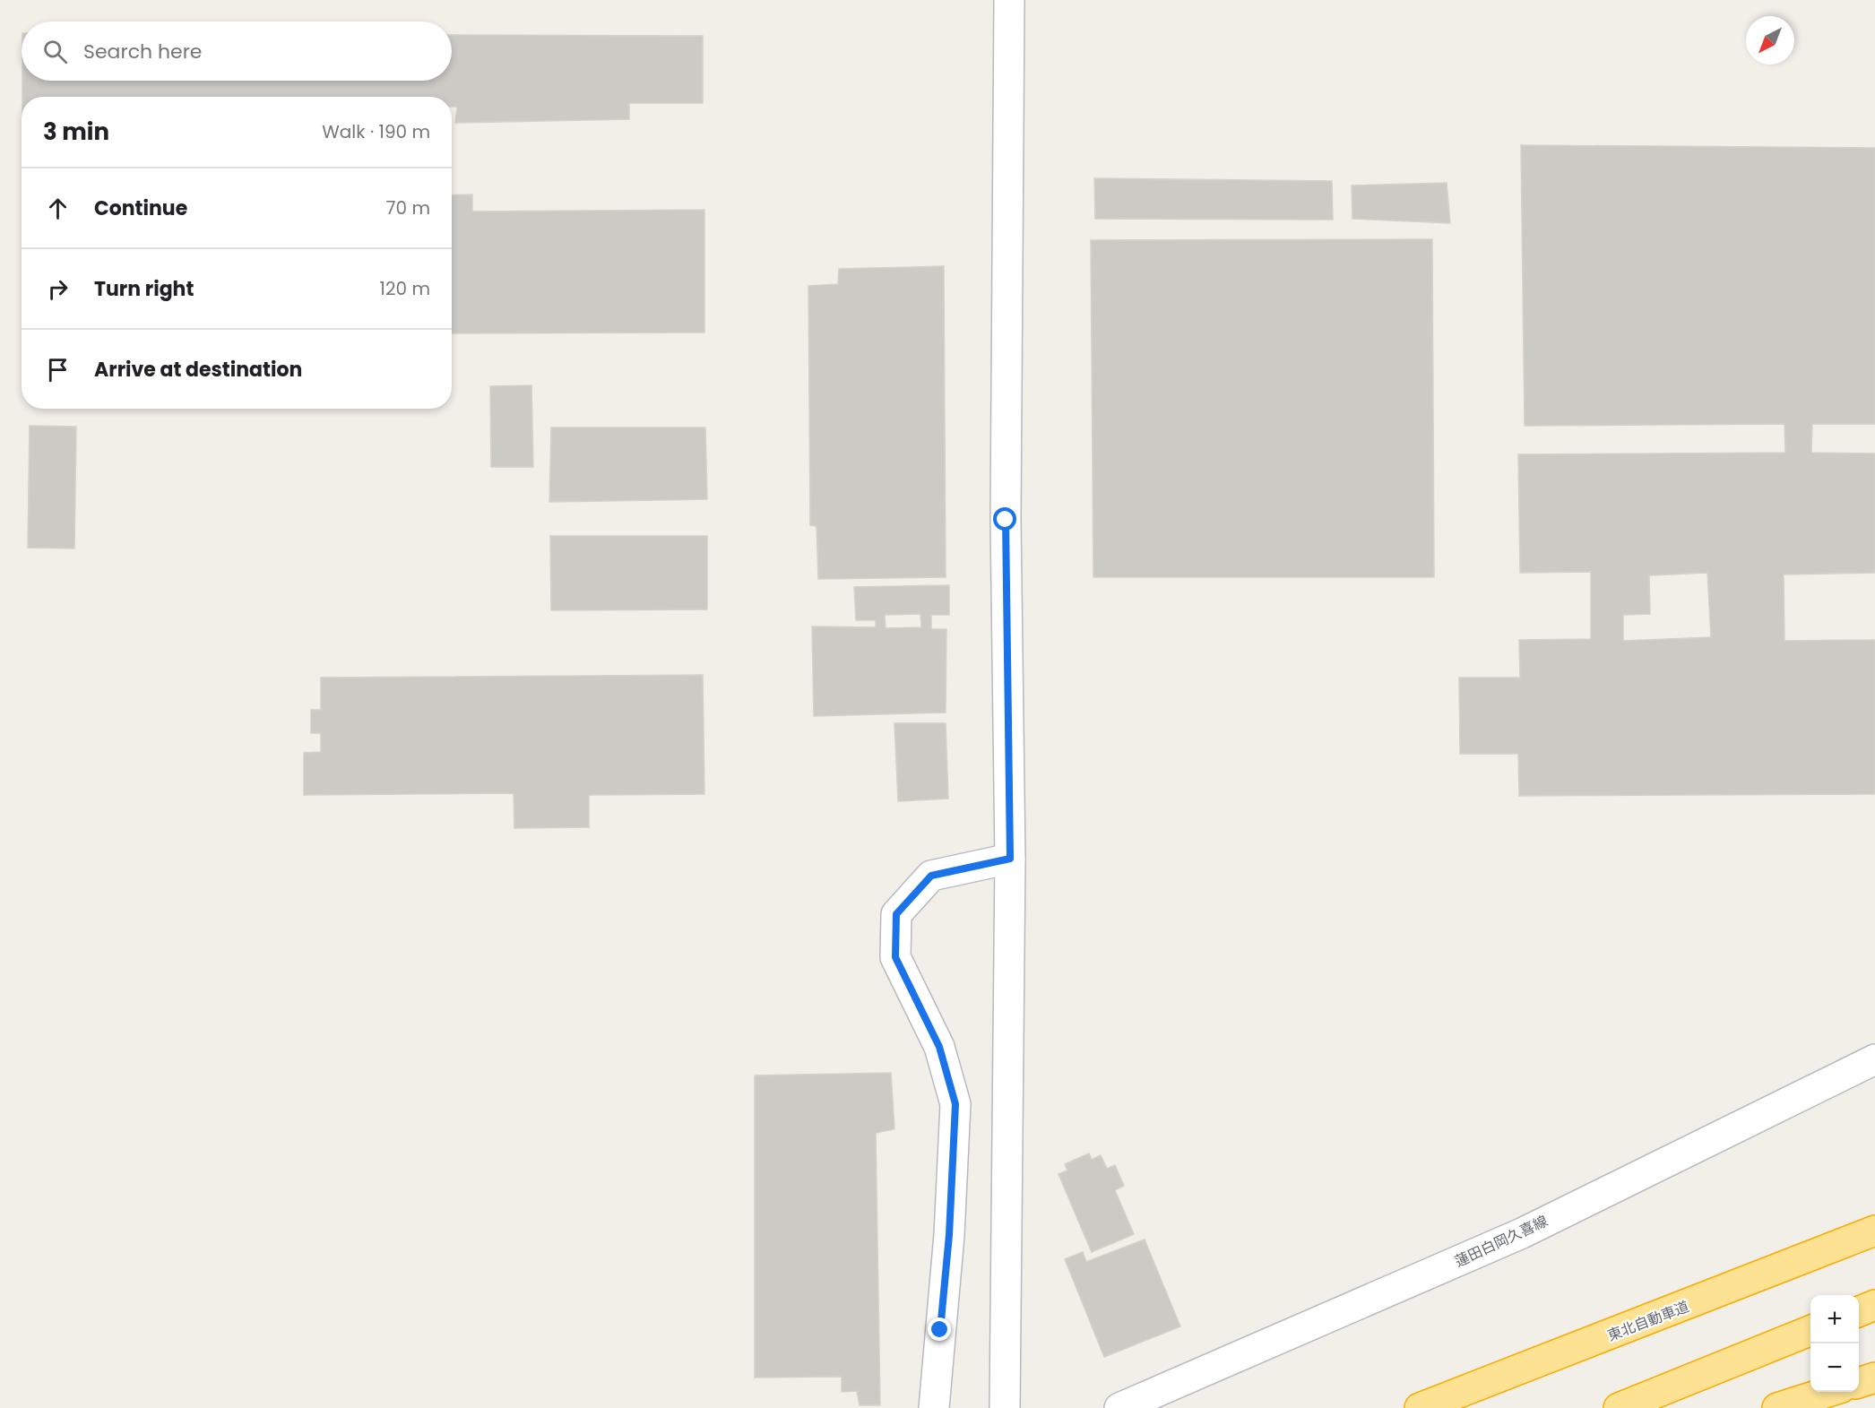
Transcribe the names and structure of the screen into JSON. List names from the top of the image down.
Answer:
{
  "streets": {
    "highway": ["東北自動車道"],
    "street": ["蓮田白岡久喜線"]
  },
  "north": "bottom left",
  "page": {
    "search": "Search here",
    "heading": ["3 min", "Walk · 190 m"],
    "list": [
      ["Continue", "70 m"],
      ["Turn right", "120 m"],
      "Arrive at destination"
    ],
    "map_buttons": ["+", "−"]
  }
}
